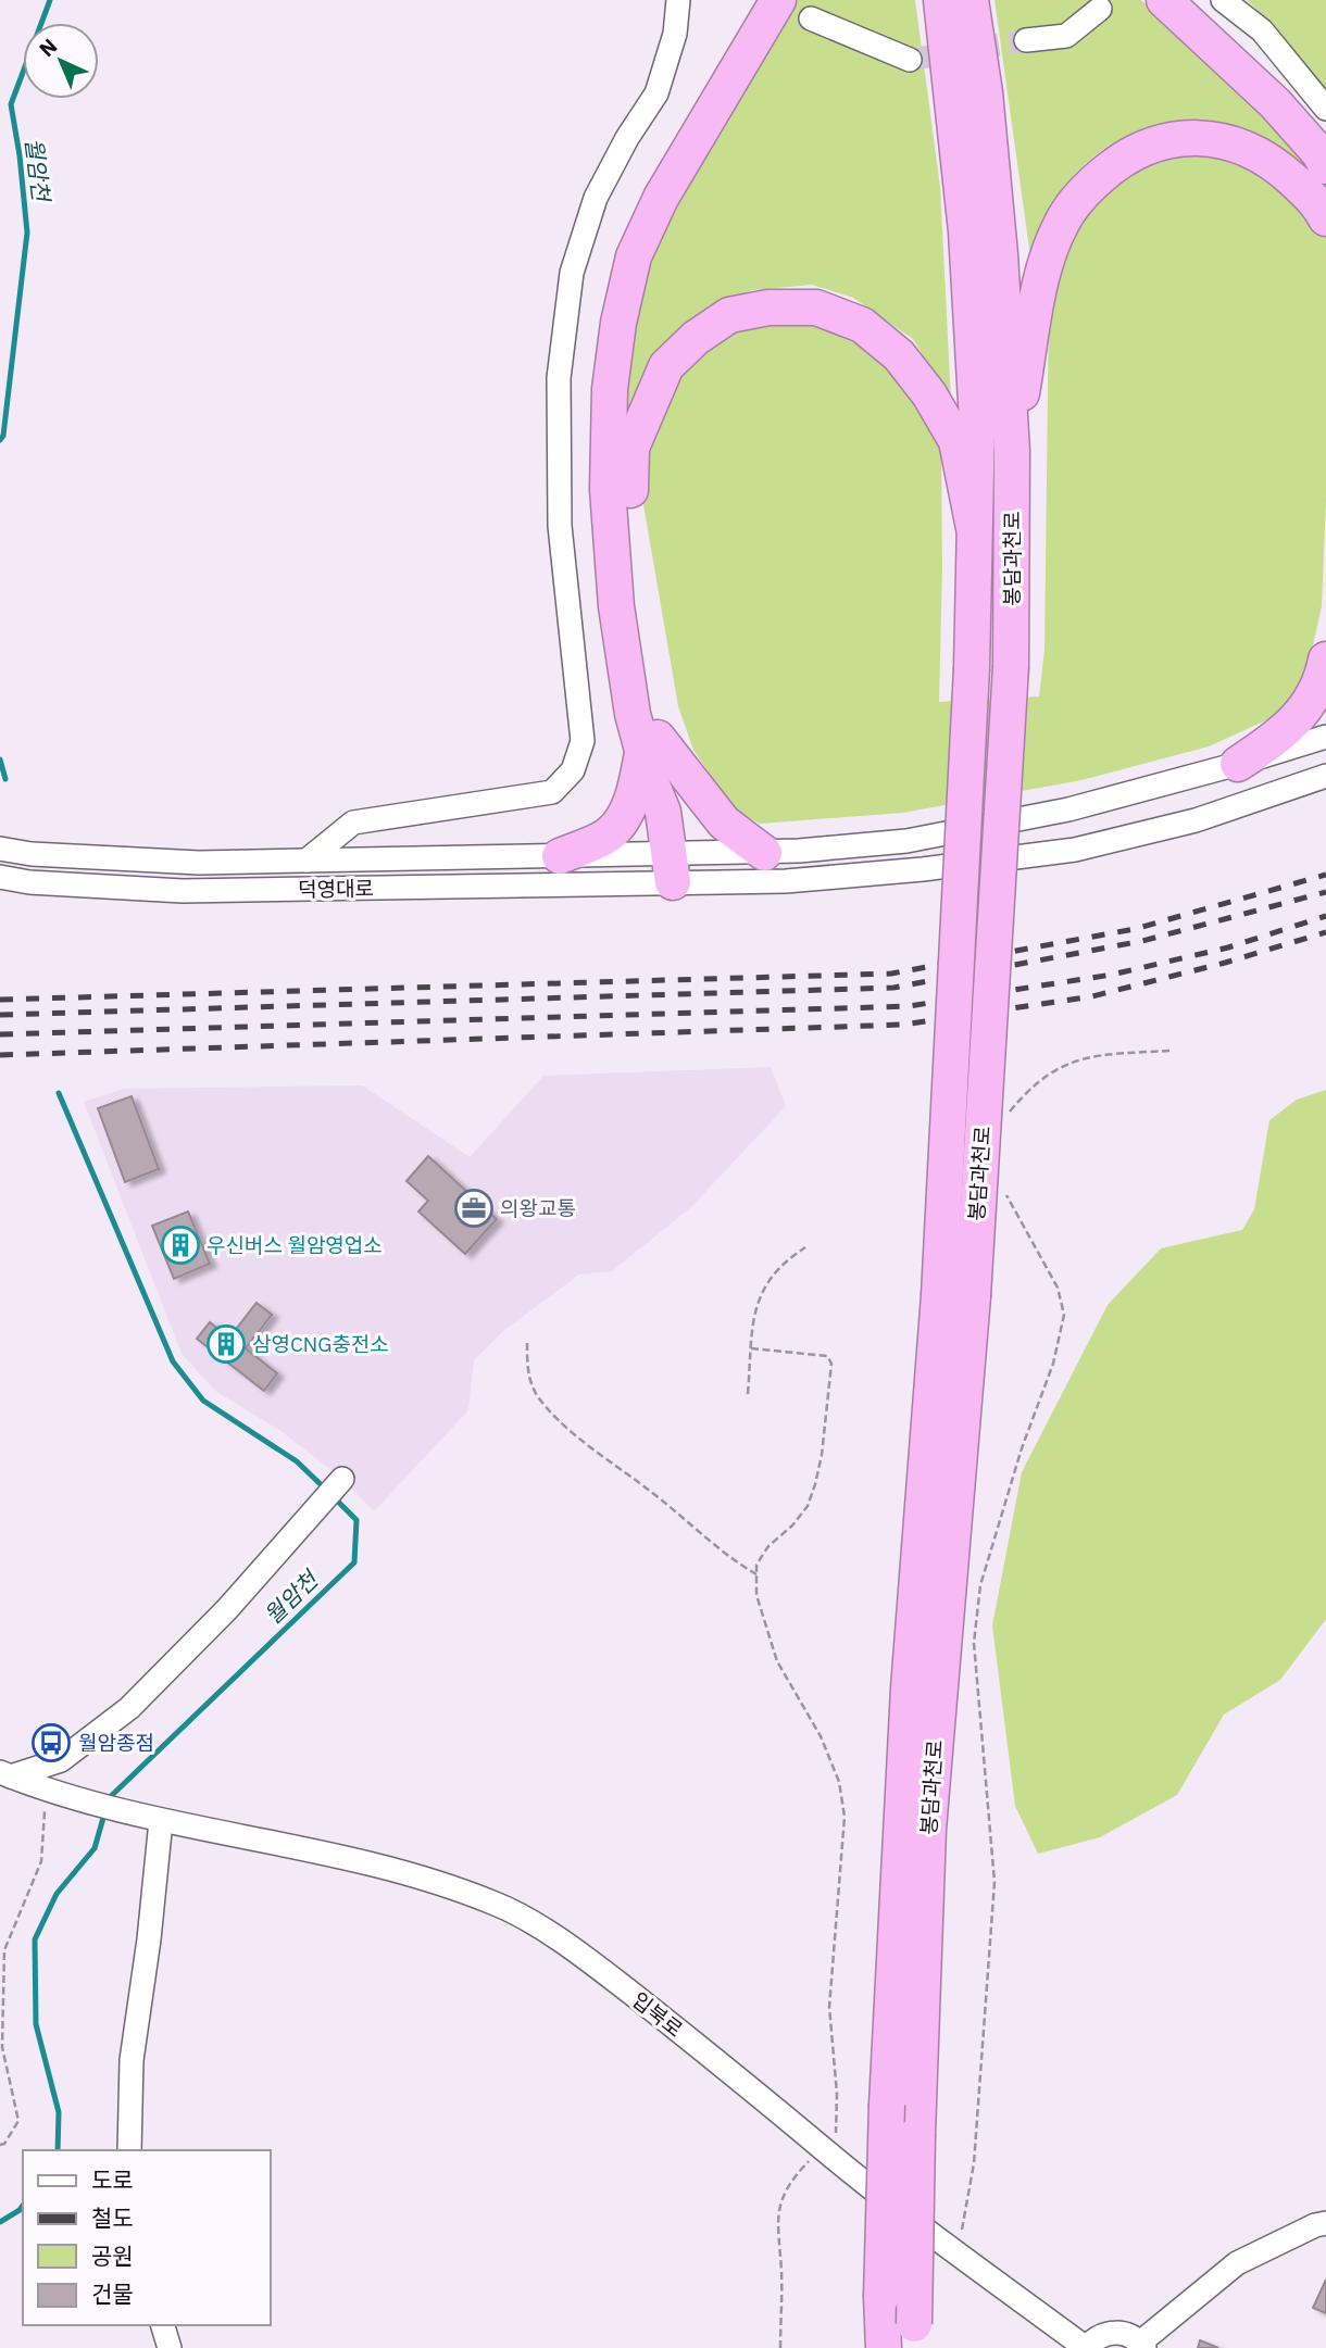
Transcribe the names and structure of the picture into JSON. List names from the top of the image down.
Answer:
{
  "streets": {
    "highway": ["봉담과천로"],
    "street": ["덕영대로", "입북로"]
  },
  "water": ["월암천"],
  "places": {
    "office": ["의왕교통"],
    "building": ["우신버스 월암영업소", "삼영CNG충전소"],
    "bus stop": ["월암종점"]
  },
  "legend": [
    "도로",
    "철도",
    "공원",
    "건물"
  ],
  "north": "top left"
}
